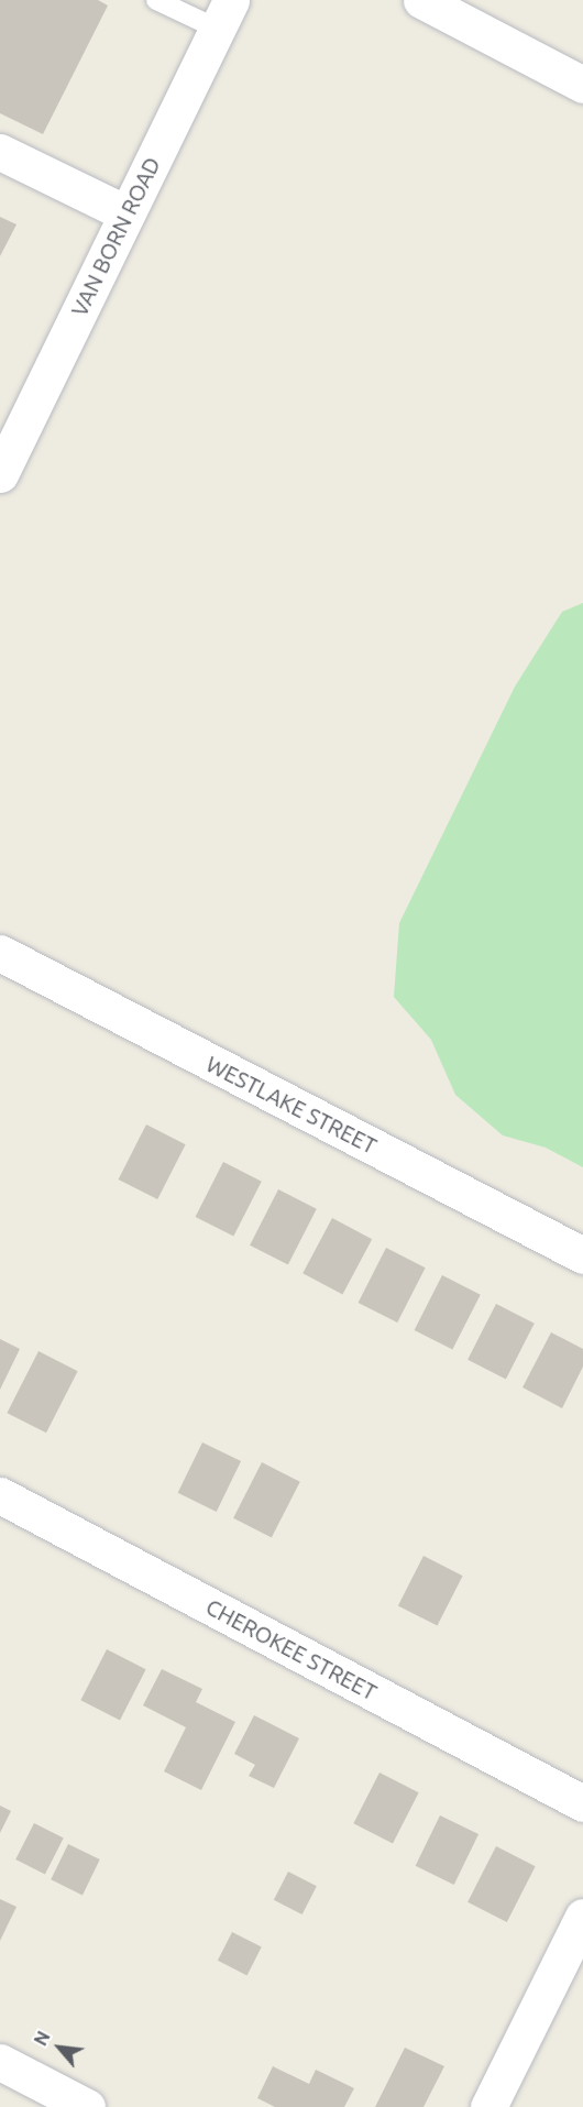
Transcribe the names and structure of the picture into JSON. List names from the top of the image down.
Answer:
{
  "streets": {
    "street": ["VAN BORN ROAD", "WESTLAKE STREET", "CHEROKEE STREET"]
  },
  "north": "top left"
}
